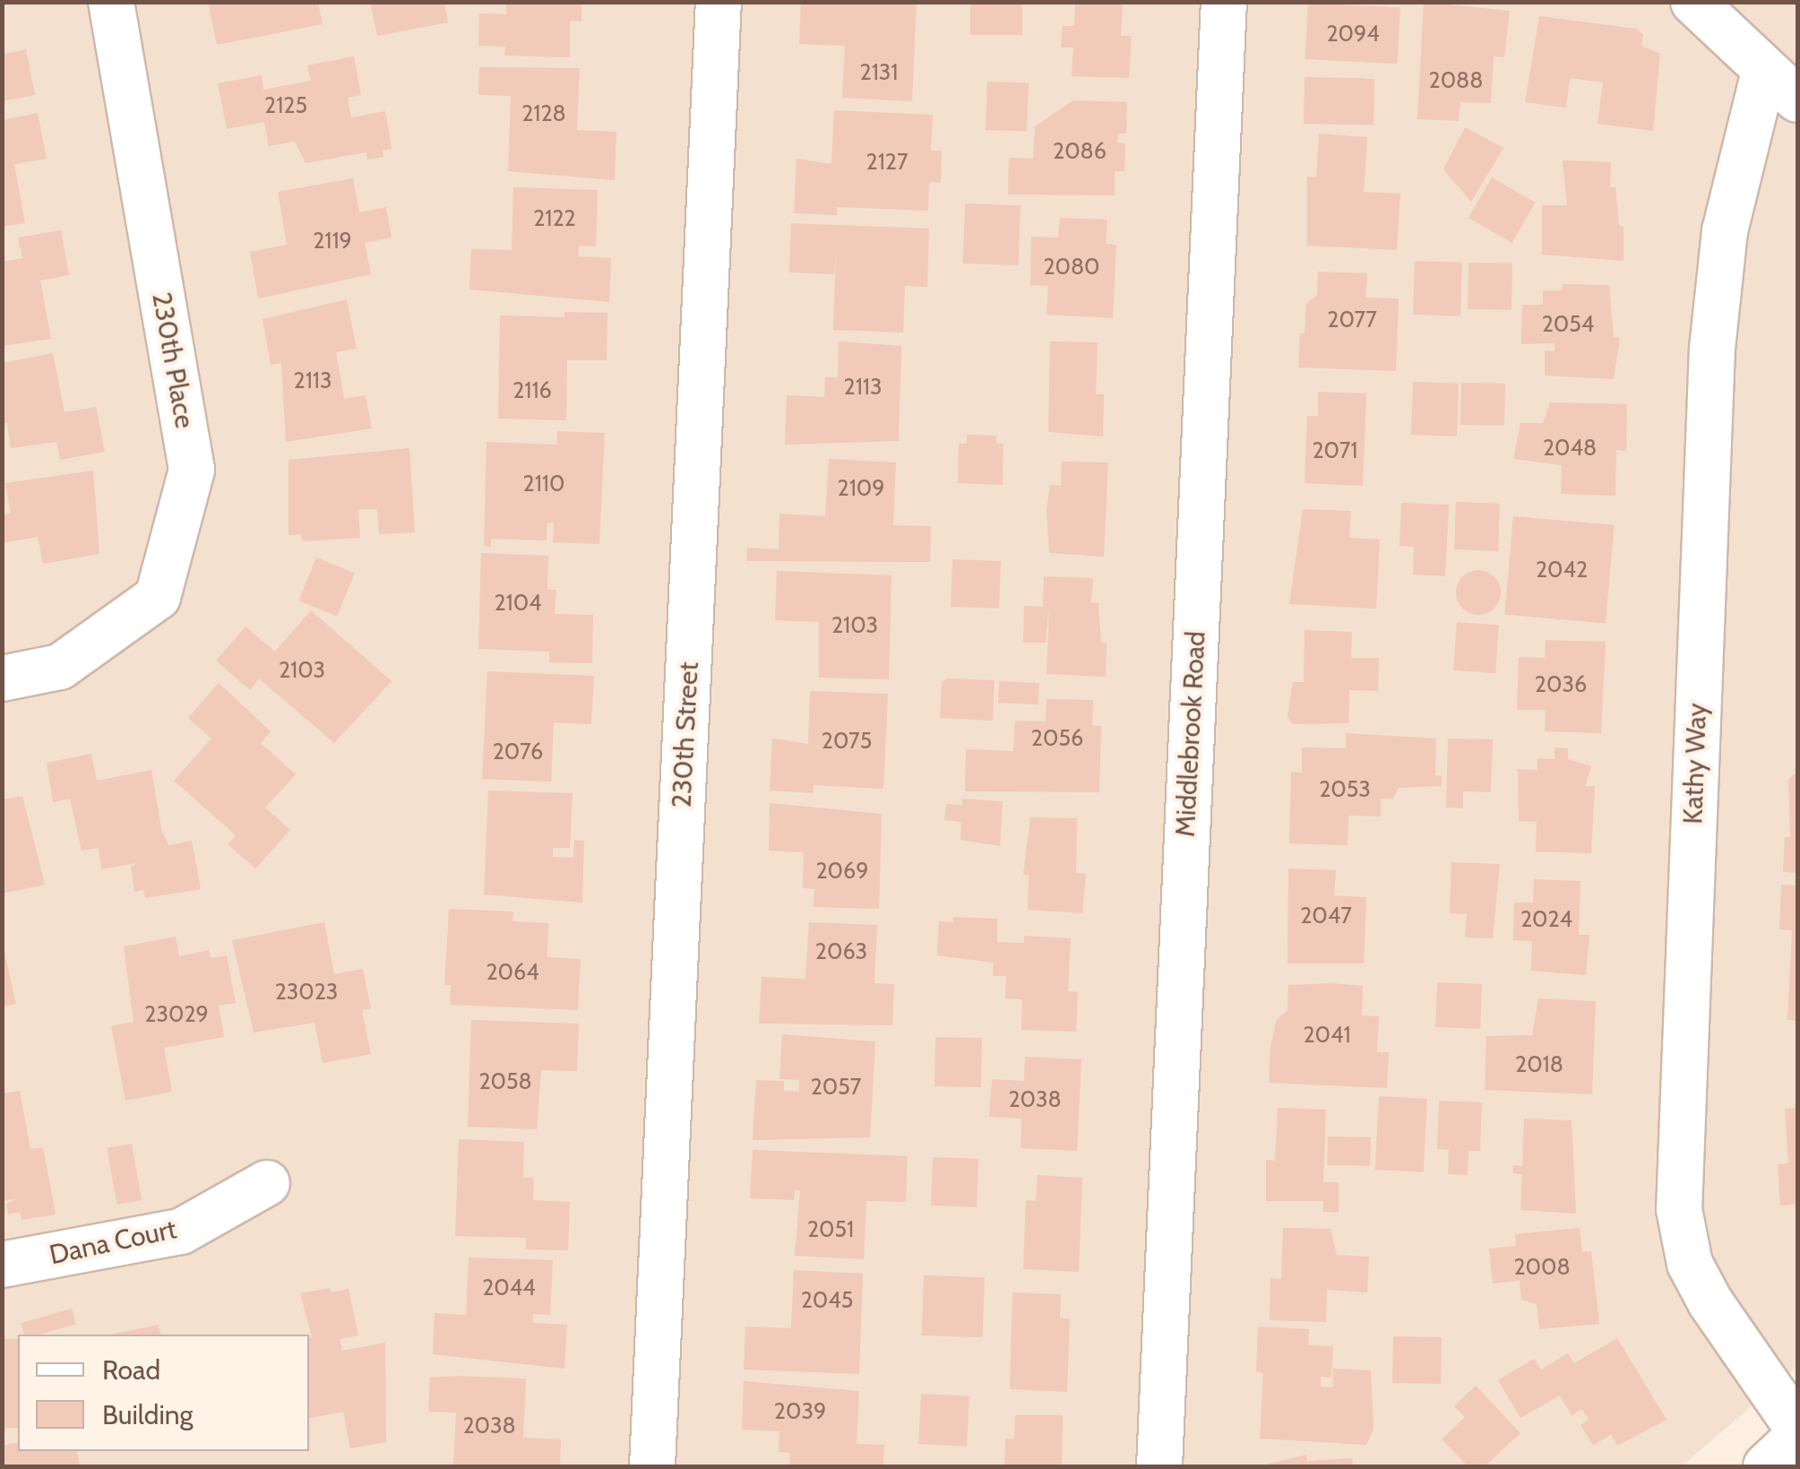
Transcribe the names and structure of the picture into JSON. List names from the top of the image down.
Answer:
{
  "streets": {
    "street": [
      "230th Place",
      "Middlebrook Road",
      "230th Street",
      "Kathy Way",
      "Dana Court"
    ]
  },
  "house_numbers": [
    "2094",
    "2131",
    "2088",
    "2125",
    "2128",
    "2086",
    "2127",
    "2122",
    "2119",
    "2080",
    "2077",
    "2054",
    "2113",
    "2113",
    "2116",
    "2048",
    "2071",
    "2110",
    "2109",
    "2042",
    "2104",
    "2103",
    "2103",
    "2036",
    "2056",
    "2075",
    "2076",
    "2053",
    "2069",
    "2047",
    "2024",
    "2063",
    "2064",
    "23023",
    "23029",
    "2041",
    "2018",
    "2058",
    "2057",
    "2038",
    "2051",
    "2008",
    "2044",
    "2045",
    "2039",
    "2038"
  ],
  "legend": ["Road", "Building"]
}
